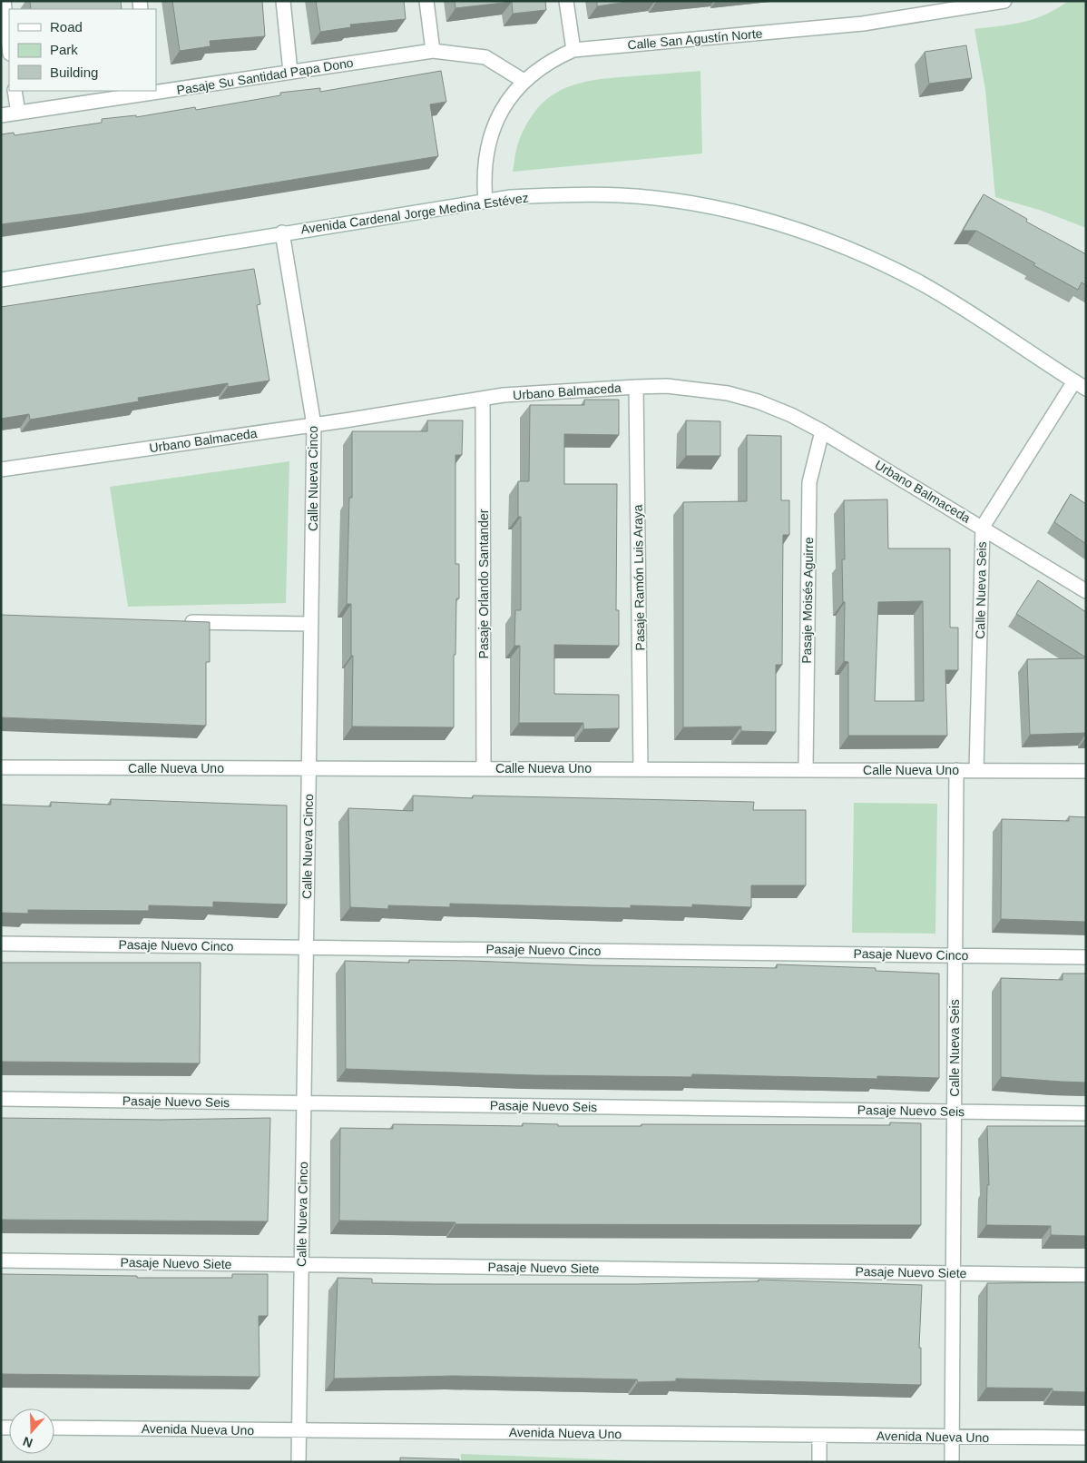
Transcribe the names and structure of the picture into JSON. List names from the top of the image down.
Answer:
{
  "streets": {
    "street": [
      "Calle San Agustín Norte",
      "Pasaje Su Santidad Papa Dono",
      "Avenida Cardenal Jorge Medina Estévez",
      "Urbano Balmaceda",
      "Calle Nueva Cinco",
      "Pasaje Ramón Luis Araya",
      "Pasaje Orlando Santander",
      "Calle Nueva Seis",
      "Pasaje Moisés Aguirre",
      "Calle Nueva Uno",
      "Pasaje Nuevo Cinco",
      "Pasaje Nuevo Seis",
      "Pasaje Nuevo Siete",
      "Avenida Nueva Uno"
    ]
  },
  "crossings": [
    ["Calle San Agustín Norte", "Pasaje Su Santidad Papa Dono"],
    ["Calle San Agustín Norte", "Avenida Cardenal Jorge Medina Estévez"],
    ["Avenida Cardenal Jorge Medina Estévez", "Calle Nueva Cinco"],
    ["Avenida Cardenal Jorge Medina Estévez", "Calle Nueva Seis"],
    ["Urbano Balmaceda", "Calle Nueva Cinco"],
    ["Urbano Balmaceda", "Pasaje Ramón Luis Araya"],
    ["Urbano Balmaceda", "Pasaje Orlando Santander"],
    ["Urbano Balmaceda", "Calle Nueva Seis"],
    ["Urbano Balmaceda", "Pasaje Moisés Aguirre"],
    ["Calle Nueva Cinco", "Calle Nueva Uno"],
    ["Calle Nueva Cinco", "Pasaje Nuevo Cinco"],
    ["Calle Nueva Cinco", "Pasaje Nuevo Seis"],
    ["Calle Nueva Cinco", "Pasaje Nuevo Siete"],
    ["Calle Nueva Cinco", "Avenida Nueva Uno"],
    ["Pasaje Ramón Luis Araya", "Calle Nueva Uno"],
    ["Pasaje Orlando Santander", "Calle Nueva Uno"],
    ["Calle Nueva Seis", "Calle Nueva Uno"],
    ["Calle Nueva Seis", "Pasaje Nuevo Cinco"],
    ["Calle Nueva Seis", "Pasaje Nuevo Seis"],
    ["Calle Nueva Seis", "Pasaje Nuevo Siete"],
    ["Calle Nueva Seis", "Avenida Nueva Uno"],
    ["Pasaje Moisés Aguirre", "Calle Nueva Uno"]
  ],
  "legend": ["Road", "Park", "Building"],
  "north": "bottom"
}
